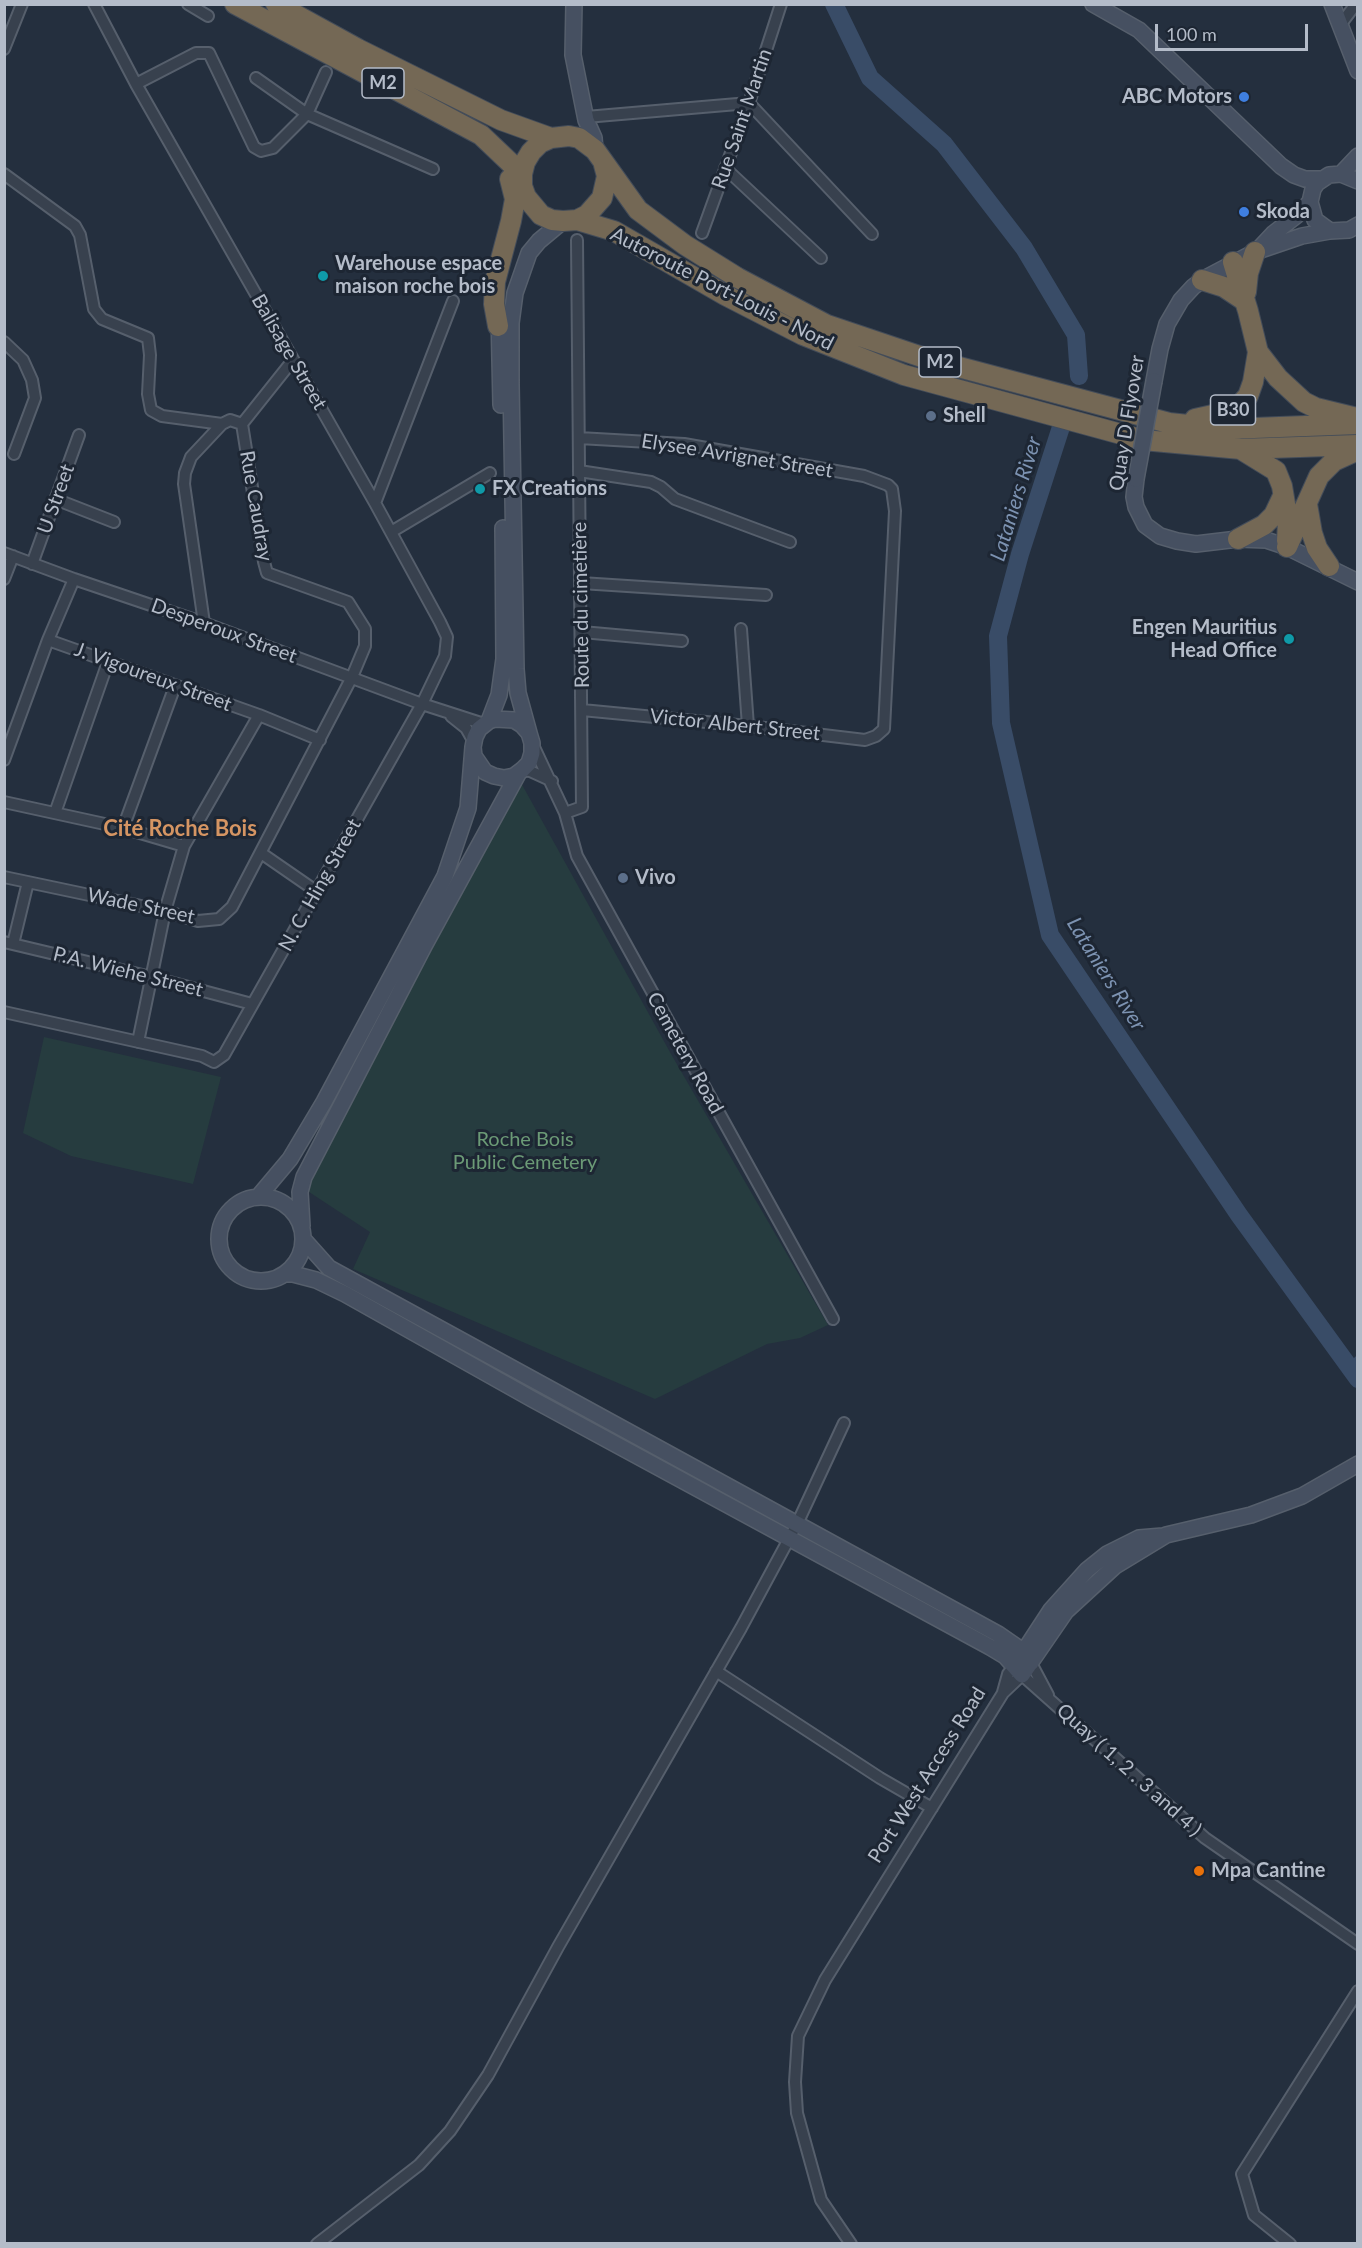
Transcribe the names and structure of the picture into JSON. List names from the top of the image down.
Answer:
{
  "streets": {
    "highway": ["M2", "Autoroute Port-Louis - Nord", "B30"],
    "main road": ["Quay D Flyover"],
    "street": [
      "Rue Saint Martin",
      "Balisage Street",
      "Elysee Avrignet Street",
      "U Street",
      "Rue Caudray",
      "Route du cimetière",
      "Desperoux Street",
      "J. Vigoureux Street",
      "Victor Albert Street",
      "N. C. Hing Street",
      "Wade Street",
      "P.A. Wiehe Street",
      "Cemetery Road",
      "Quay ( 1, 2 . 3 and 4 )",
      "Port West Access Road"
    ]
  },
  "crossings": [
    ["M2", "Autoroute Port-Louis - Nord"],
    ["M2", "B30"],
    ["Balisage Street", "Rue Caudray"],
    ["Balisage Street", "Desperoux Street"],
    ["Balisage Street", "N. C. Hing Street"],
    ["Elysee Avrignet Street", "Route du cimetière"],
    ["Elysee Avrignet Street", "Victor Albert Street"],
    ["U Street", "Desperoux Street"],
    ["Rue Caudray", "Desperoux Street"],
    ["Rue Caudray", "Wade Street"],
    ["Route du cimetière", "Victor Albert Street"],
    ["Route du cimetière", "Cemetery Road"],
    ["Desperoux Street", "N. C. Hing Street"],
    ["Desperoux Street", "Wade Street"],
    ["Desperoux Street", "Cemetery Road"],
    ["J. Vigoureux Street", "Wade Street"],
    ["N. C. Hing Street", "P.A. Wiehe Street"],
    ["Quay ( 1, 2 . 3 and 4 )", "Port West Access Road"]
  ],
  "districts": ["Cité Roche Bois"],
  "water": ["Lataniers River"],
  "parks": ["Roche Bois Public Cemetery"],
  "places": [
    "ABC Motors",
    "Skoda",
    "Warehouse espace maison roche bois",
    "Shell",
    "FX Creations",
    "Engen Mauritius Head Office",
    "Vivo",
    "Mpa Cantine"
  ],
  "scale_bar": "100 m"
}
